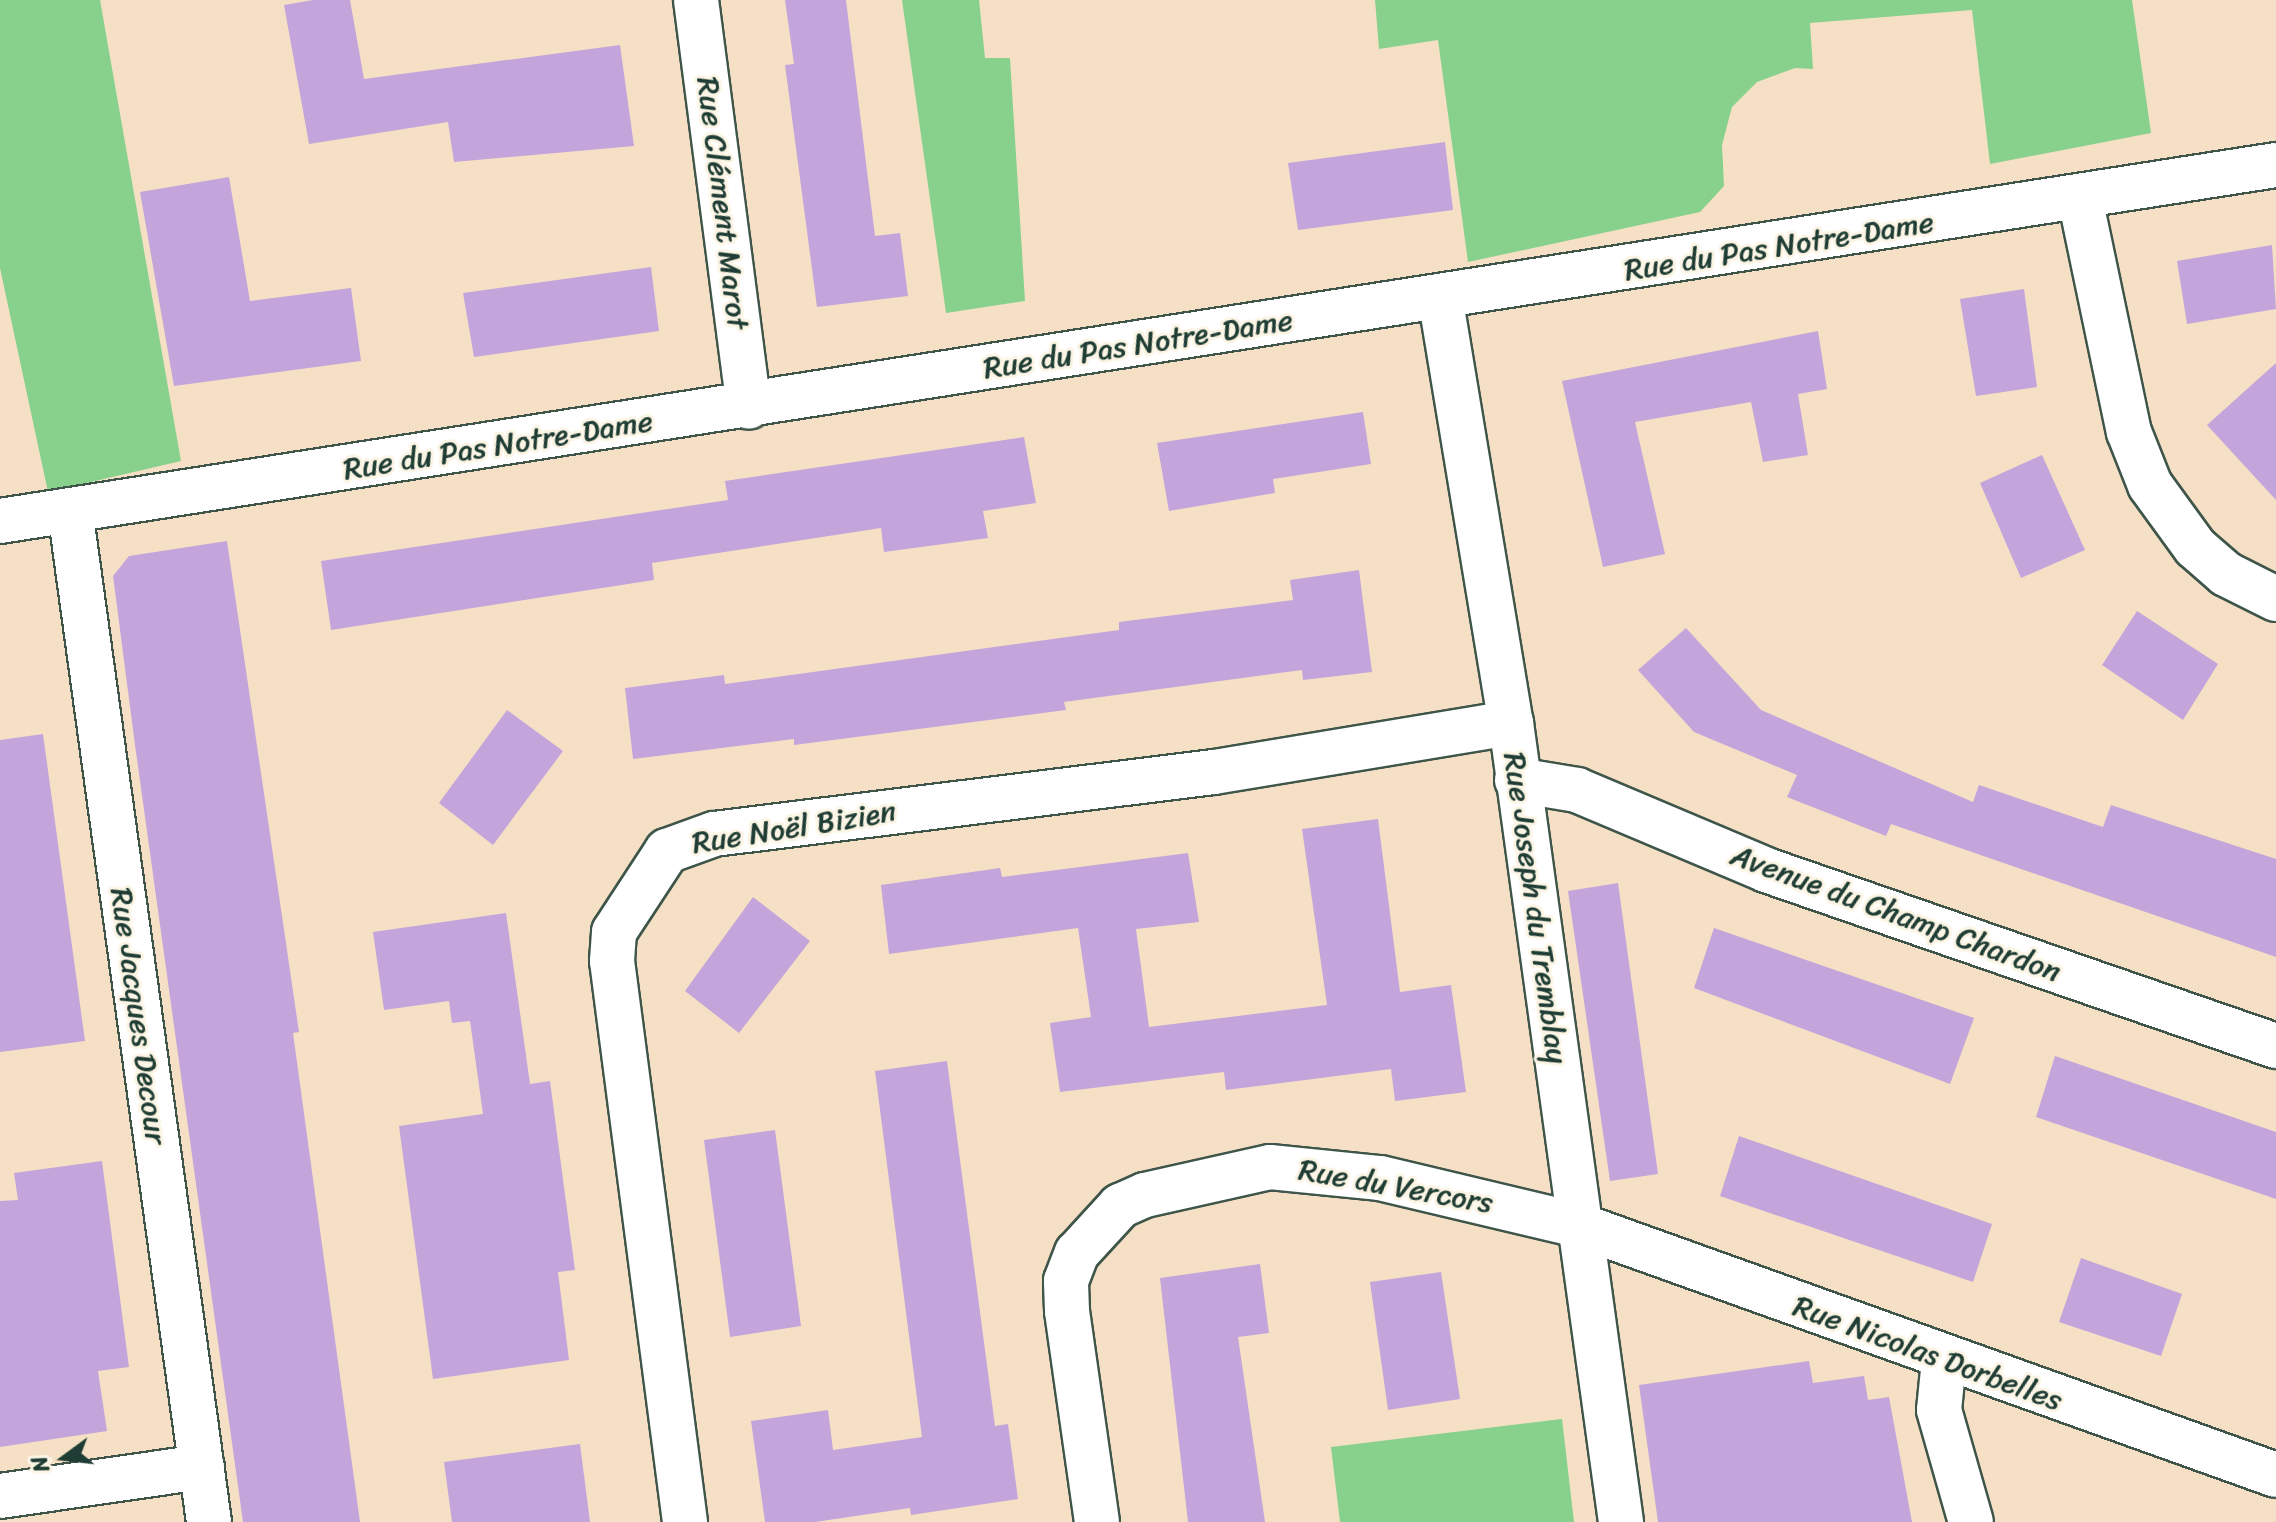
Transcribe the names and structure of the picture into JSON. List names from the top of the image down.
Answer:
{
  "streets": {
    "street": [
      "Rue Clément Marot",
      "Rue du Pas Notre-Dame",
      "Rue Noël Bizien",
      "Rue Joseph du Tremblay",
      "Avenue du Champ Chardon",
      "Rue Jacques Decour",
      "Rue du Vercors",
      "Rue Nicolas Dorbelles"
    ]
  },
  "crossings": [
    ["Rue Clément Marot", "Rue du Pas Notre-Dame"],
    ["Rue du Pas Notre-Dame", "Rue Joseph du Tremblay"],
    ["Rue du Pas Notre-Dame", "Rue Jacques Decour"],
    ["Rue Noël Bizien", "Rue Joseph du Tremblay"],
    ["Rue Joseph du Tremblay", "Avenue du Champ Chardon"],
    ["Rue Joseph du Tremblay", "Rue du Vercors"],
    ["Rue Joseph du Tremblay", "Rue Nicolas Dorbelles"],
    ["Rue du Vercors", "Rue Nicolas Dorbelles"]
  ],
  "north": "left"
}
